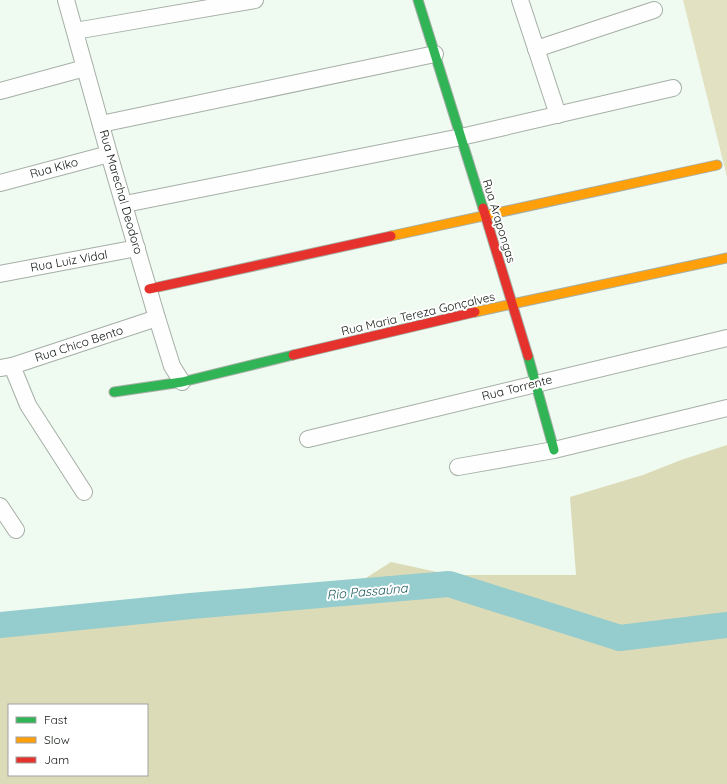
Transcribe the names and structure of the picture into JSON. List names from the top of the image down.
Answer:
{
  "streets": {
    "street": [
      "Rua Kiko",
      "Rua Marechal Deodoro",
      "Rua Arapongas",
      "Rua Luiz Vidal",
      "Rua Maria Tereza Gonçalves",
      "Rua Chico Bento",
      "Rua Torrente"
    ]
  },
  "crossings": [
    ["Rua Kiko", "Rua Marechal Deodoro"],
    ["Rua Marechal Deodoro", "Rua Luiz Vidal"],
    ["Rua Marechal Deodoro", "Rua Maria Tereza Gonçalves"],
    ["Rua Marechal Deodoro", "Rua Chico Bento"],
    ["Rua Arapongas", "Rua Maria Tereza Gonçalves"],
    ["Rua Arapongas", "Rua Torrente"]
  ],
  "water": ["Rio Passaúna"],
  "legend": ["Fast", "Slow", "Jam"]
}
